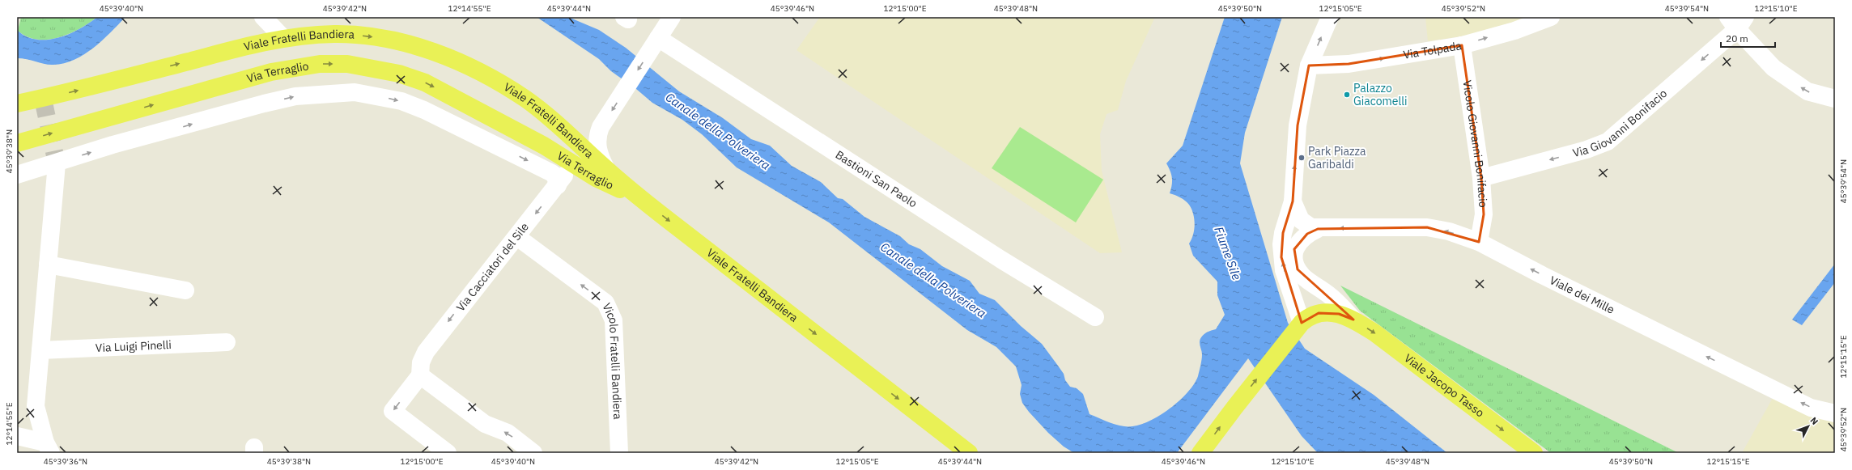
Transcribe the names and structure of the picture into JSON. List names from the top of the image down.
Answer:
{
  "streets": {
    "main road": ["Viale Fratelli Bandiera", "Via Terraglio", "Viale Jacopo Tasso"],
    "street": [
      "Via Tolpada",
      "Via Giovanni Bonifacio",
      "Vicolo Giovanni Bonifacio",
      "Bastioni San Paolo",
      "Via Cacciatori del Sile",
      "Viale dei Mille",
      "Via Luigi Pinelli",
      "Vicolo Fratelli Bandiera"
    ]
  },
  "crossings": [
    ["Viale Fratelli Bandiera", "Via Terraglio"],
    ["Via Tolpada", "Vicolo Giovanni Bonifacio"],
    ["Via Terraglio", "Via Cacciatori del Sile"],
    ["Via Giovanni Bonifacio", "Vicolo Giovanni Bonifacio"],
    ["Vicolo Giovanni Bonifacio", "Viale dei Mille"],
    ["Via Cacciatori del Sile", "Vicolo Fratelli Bandiera"],
    ["Viale dei Mille", "Viale Jacopo Tasso"]
  ],
  "one_way": [
    "Viale Fratelli Bandiera",
    "Via Tolpada",
    "Via Terraglio",
    "Via Giovanni Bonifacio",
    "Via Cacciatori del Sile",
    "Viale dei Mille",
    "Vicolo Fratelli Bandiera",
    "Viale Jacopo Tasso"
  ],
  "water": ["Canale della Polveriera", "Fiume Sile"],
  "places": ["Palazzo Giacomelli", "Park Piazza Garibaldi"],
  "scale_bar": "20 m",
  "north": "top right",
  "coordinates": [
    "45°39'40\"N",
    "45°39'42\"N",
    "12°14'55\"E",
    "45°39'44\"N",
    "45°39'46\"N",
    "12°15'00\"E",
    "45°39'48\"N",
    "45°39'50\"N",
    "12°15'05\"E",
    "45°39'52\"N",
    "45°39'54\"N",
    "12°15'10\"E",
    "45°39'38\"N",
    "12°15'15\"E",
    "45°39'36\"N"
  ]
}
